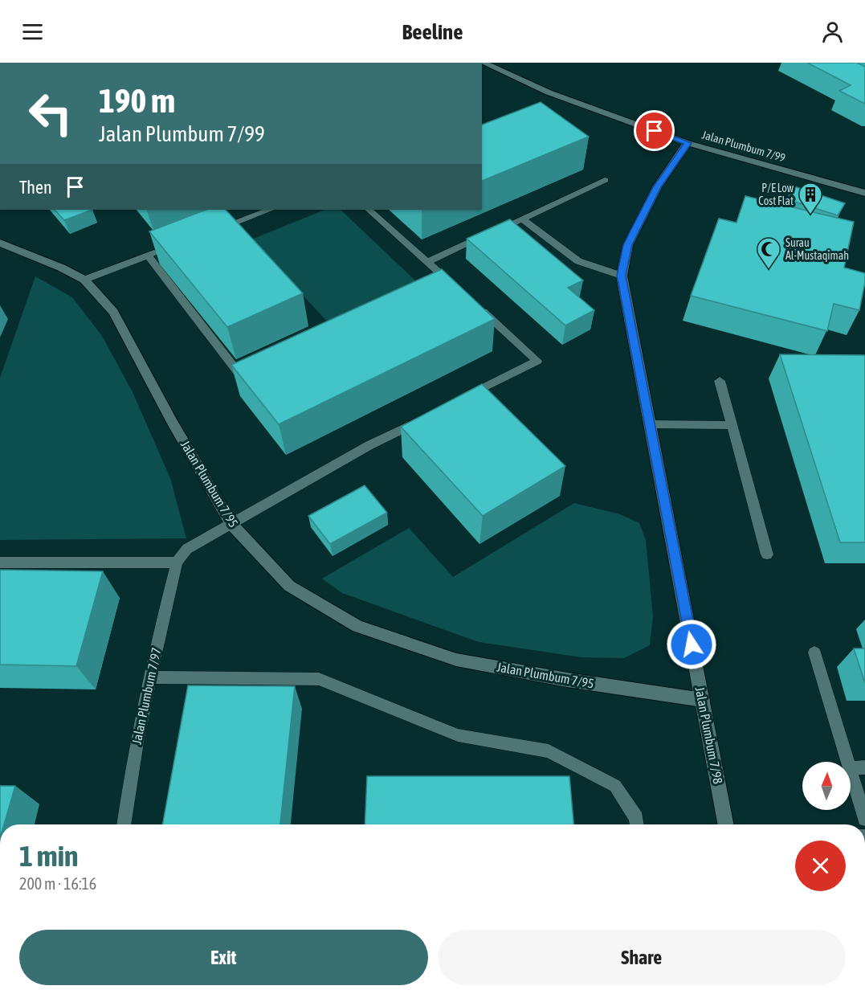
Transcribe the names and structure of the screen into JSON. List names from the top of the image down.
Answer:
{
  "streets": {
    "street": ["Jalan Plumbum 7/99", "Jalan Plumbum 7/95", "Jalan Plumbum 7/98"],
    "lane": ["Jalan Plumbum 7/97"]
  },
  "crossings": [
    ["Jalan Plumbum 7/99", "Jalan Plumbum 7/98"],
    ["Jalan Plumbum 7/95", "Jalan Plumbum 7/98"]
  ],
  "places": {
    "building": ["P/E Low Cost Flat"],
    "mosque": ["Surau Al-Mustaqimah"]
  },
  "north": "top",
  "page": {
    "header": "Beeline",
    "turn": ["190 m", "Jalan Plumbum 7/99"],
    "then": "Then",
    "heading": ["1 min", "200 m · 16:16"],
    "buttons": ["Exit", "Share"]
  }
}
